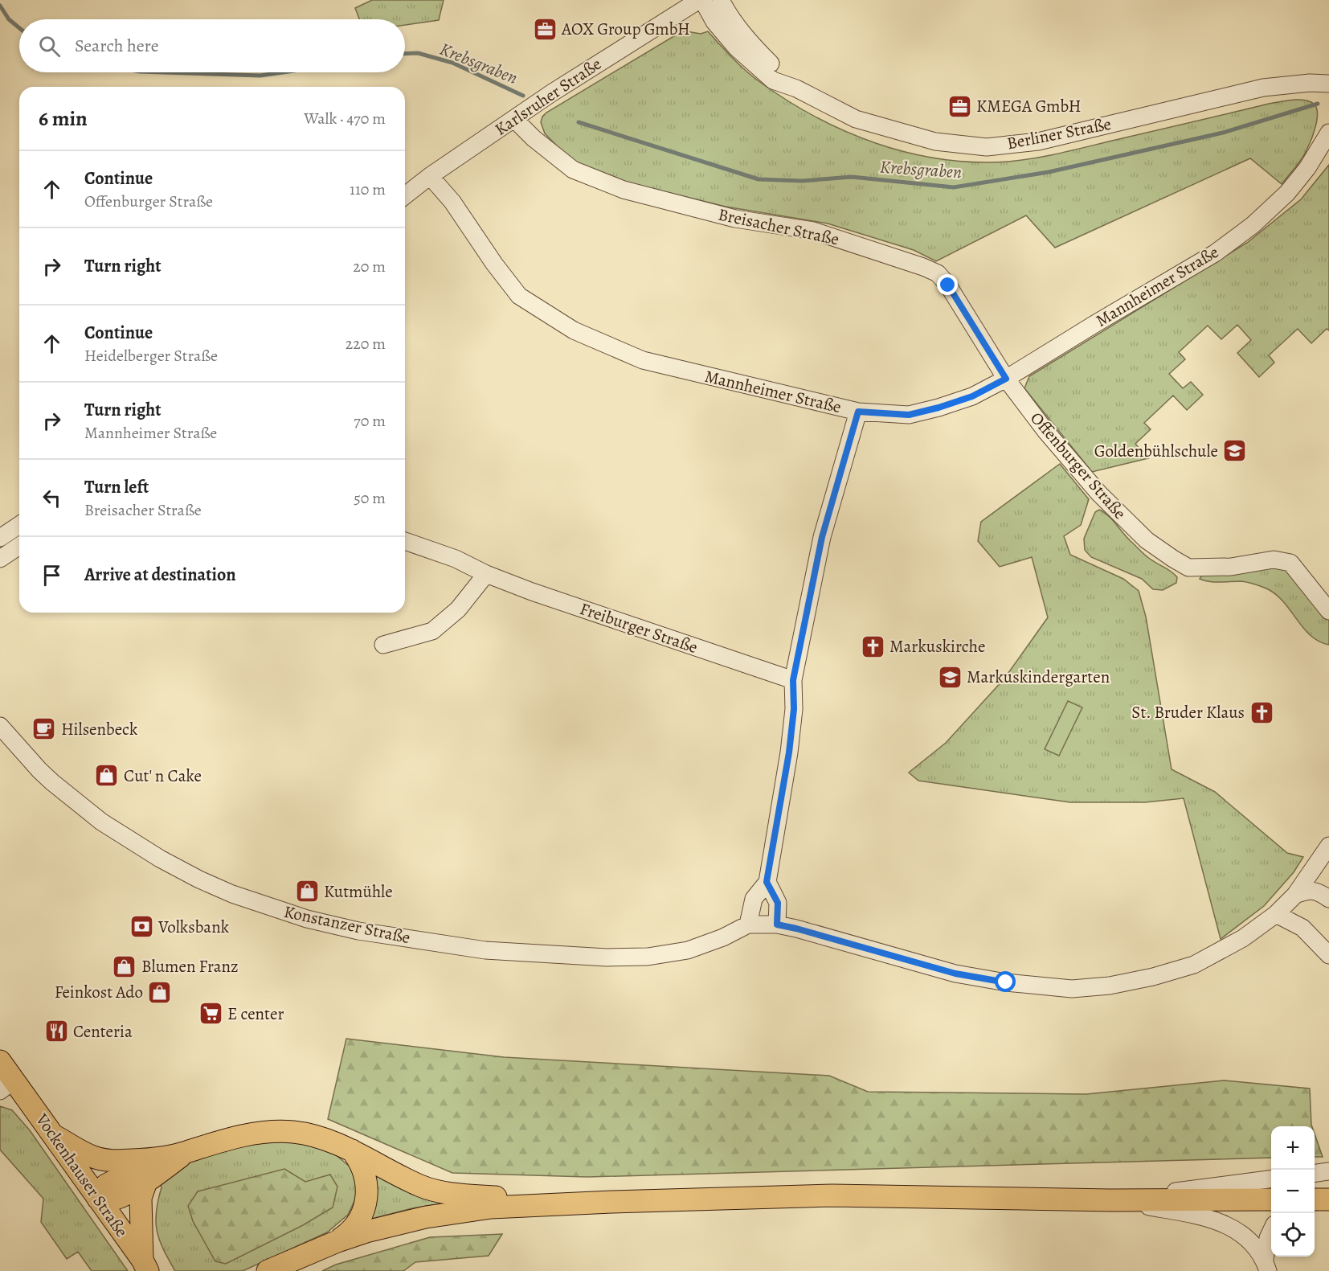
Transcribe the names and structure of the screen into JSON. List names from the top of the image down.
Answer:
{
  "streets": {
    "main road": ["Vockenhauser Straße"],
    "street": [
      "Karlsruher Straße",
      "Berliner Straße",
      "Breisacher Straße",
      "Mannheimer Straße",
      "Offenburger Straße",
      "Freiburger Straße",
      "Konstanzer Straße"
    ]
  },
  "crossings": [
    ["Karlsruher Straße", "Berliner Straße"],
    ["Karlsruher Straße", "Breisacher Straße"],
    ["Karlsruher Straße", "Mannheimer Straße"],
    ["Breisacher Straße", "Mannheimer Straße"],
    ["Breisacher Straße", "Offenburger Straße"],
    ["Mannheimer Straße", "Offenburger Straße"]
  ],
  "water": ["Krebsgraben"],
  "places": {
    "office": ["AOX Group GmbH", "KMEGA GmbH"],
    "school or university": ["Goldenbühlschule", "Markuskindergarten"],
    "church": ["Markuskirche", "St. Bruder Klaus"],
    "cafe": ["Hilsenbeck"],
    "shop": [
      "Cut' n Cake",
      "Kutmühle",
      "Blumen Franz",
      "Feinkost Ado"
    ],
    "bank": ["Volksbank"],
    "supermarket": ["E center"],
    "restaurant": ["Centeria"]
  },
  "page": {
    "search": "Search here",
    "heading": ["6 min", "Walk · 470 m"],
    "list": [
      ["Continue", "Offenburger Straße", "110 m"],
      ["Turn right", "20 m"],
      ["Continue", "Heidelberger Straße", "220 m"],
      ["Turn right", "Mannheimer Straße", "70 m"],
      ["Turn left", "Breisacher Straße", "50 m"],
      "Arrive at destination"
    ],
    "map_buttons": ["+", "−"]
  }
}
